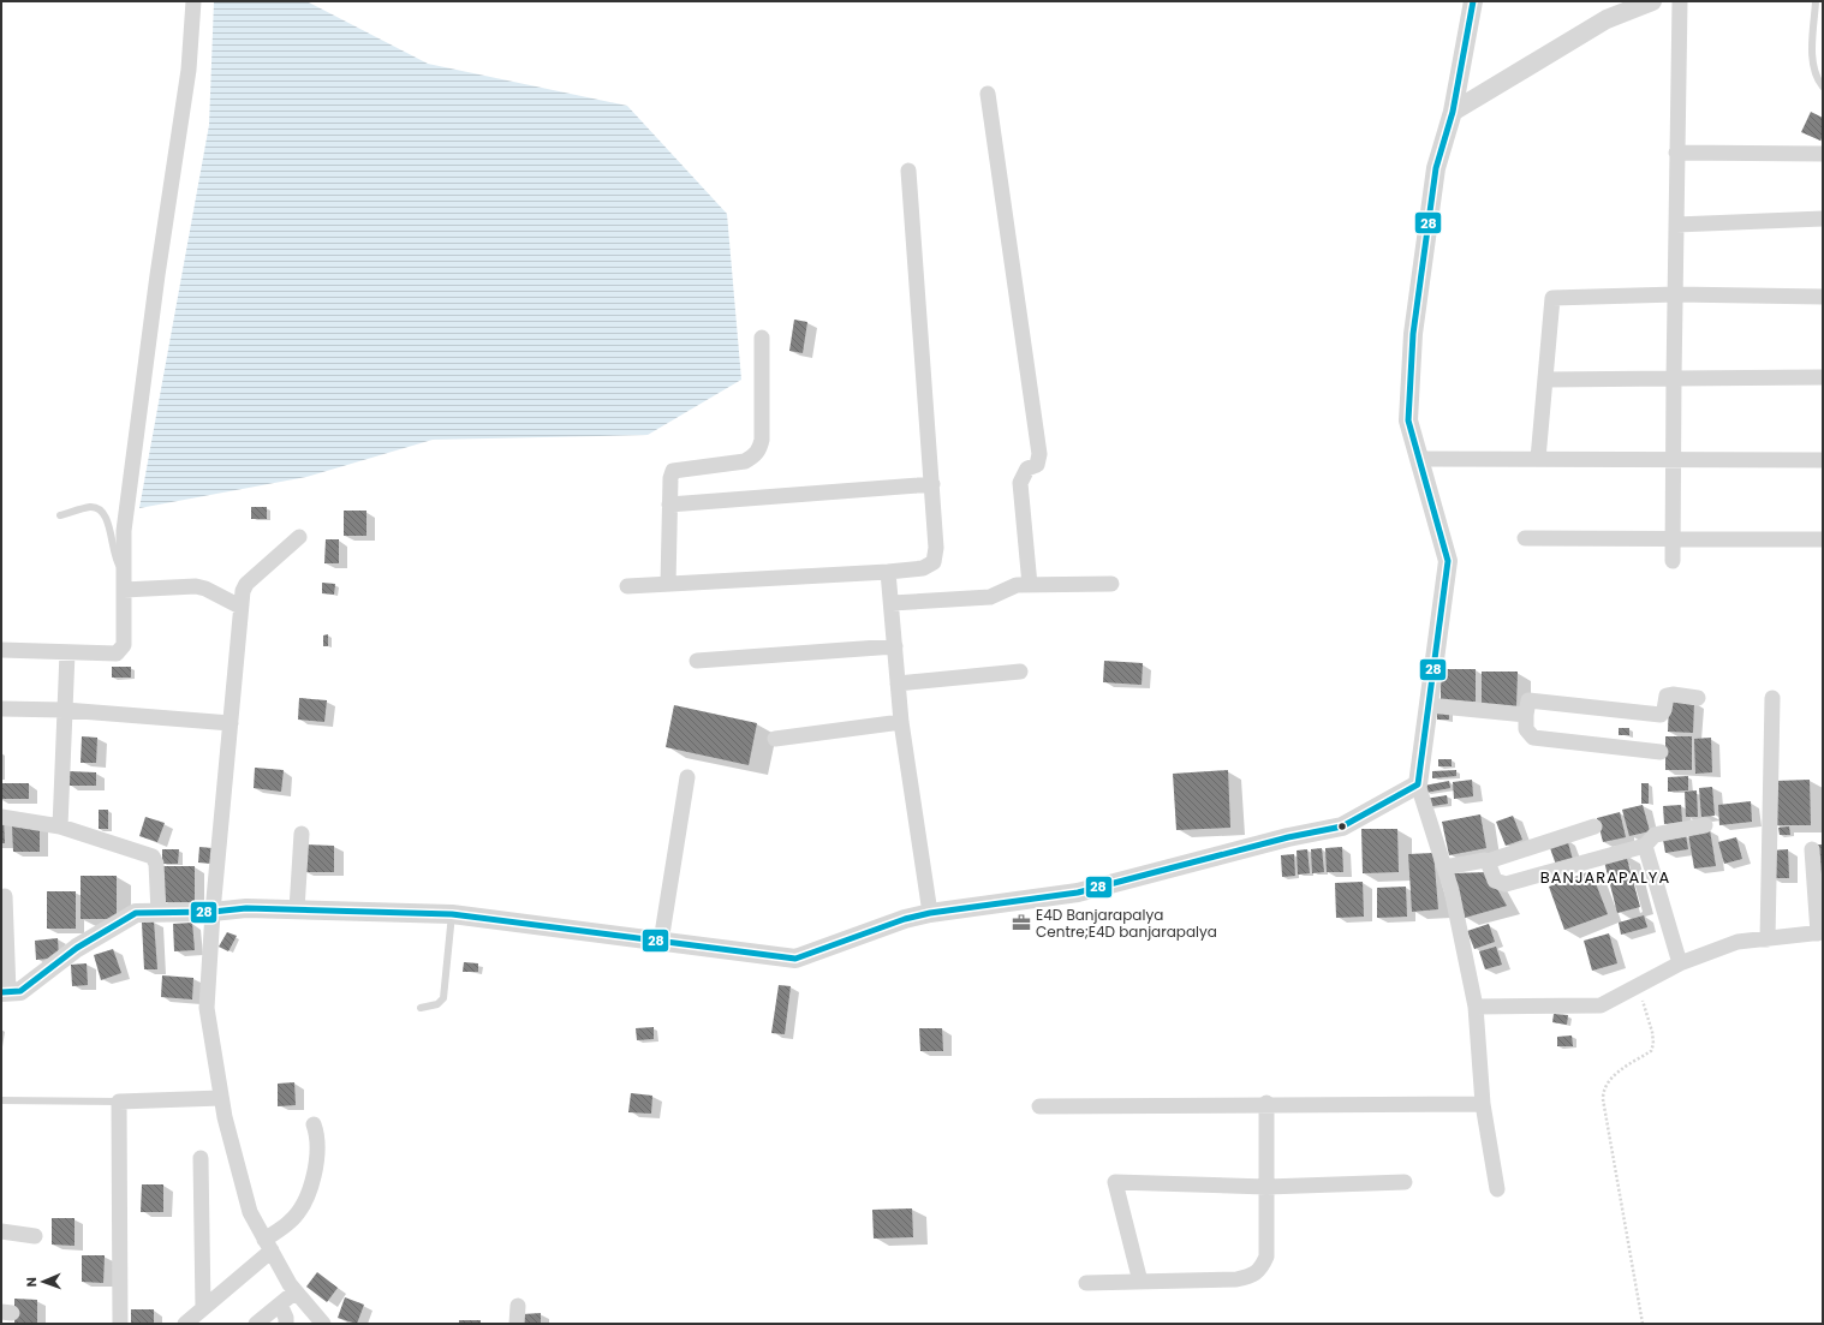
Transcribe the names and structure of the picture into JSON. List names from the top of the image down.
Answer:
{
  "districts": ["BANJARAPALYA"],
  "places": {
    "office": ["E4D Banjarapalya Centre;E4D banjarapalya"]
  },
  "lines": ["transit line 28"],
  "north": "left"
}
